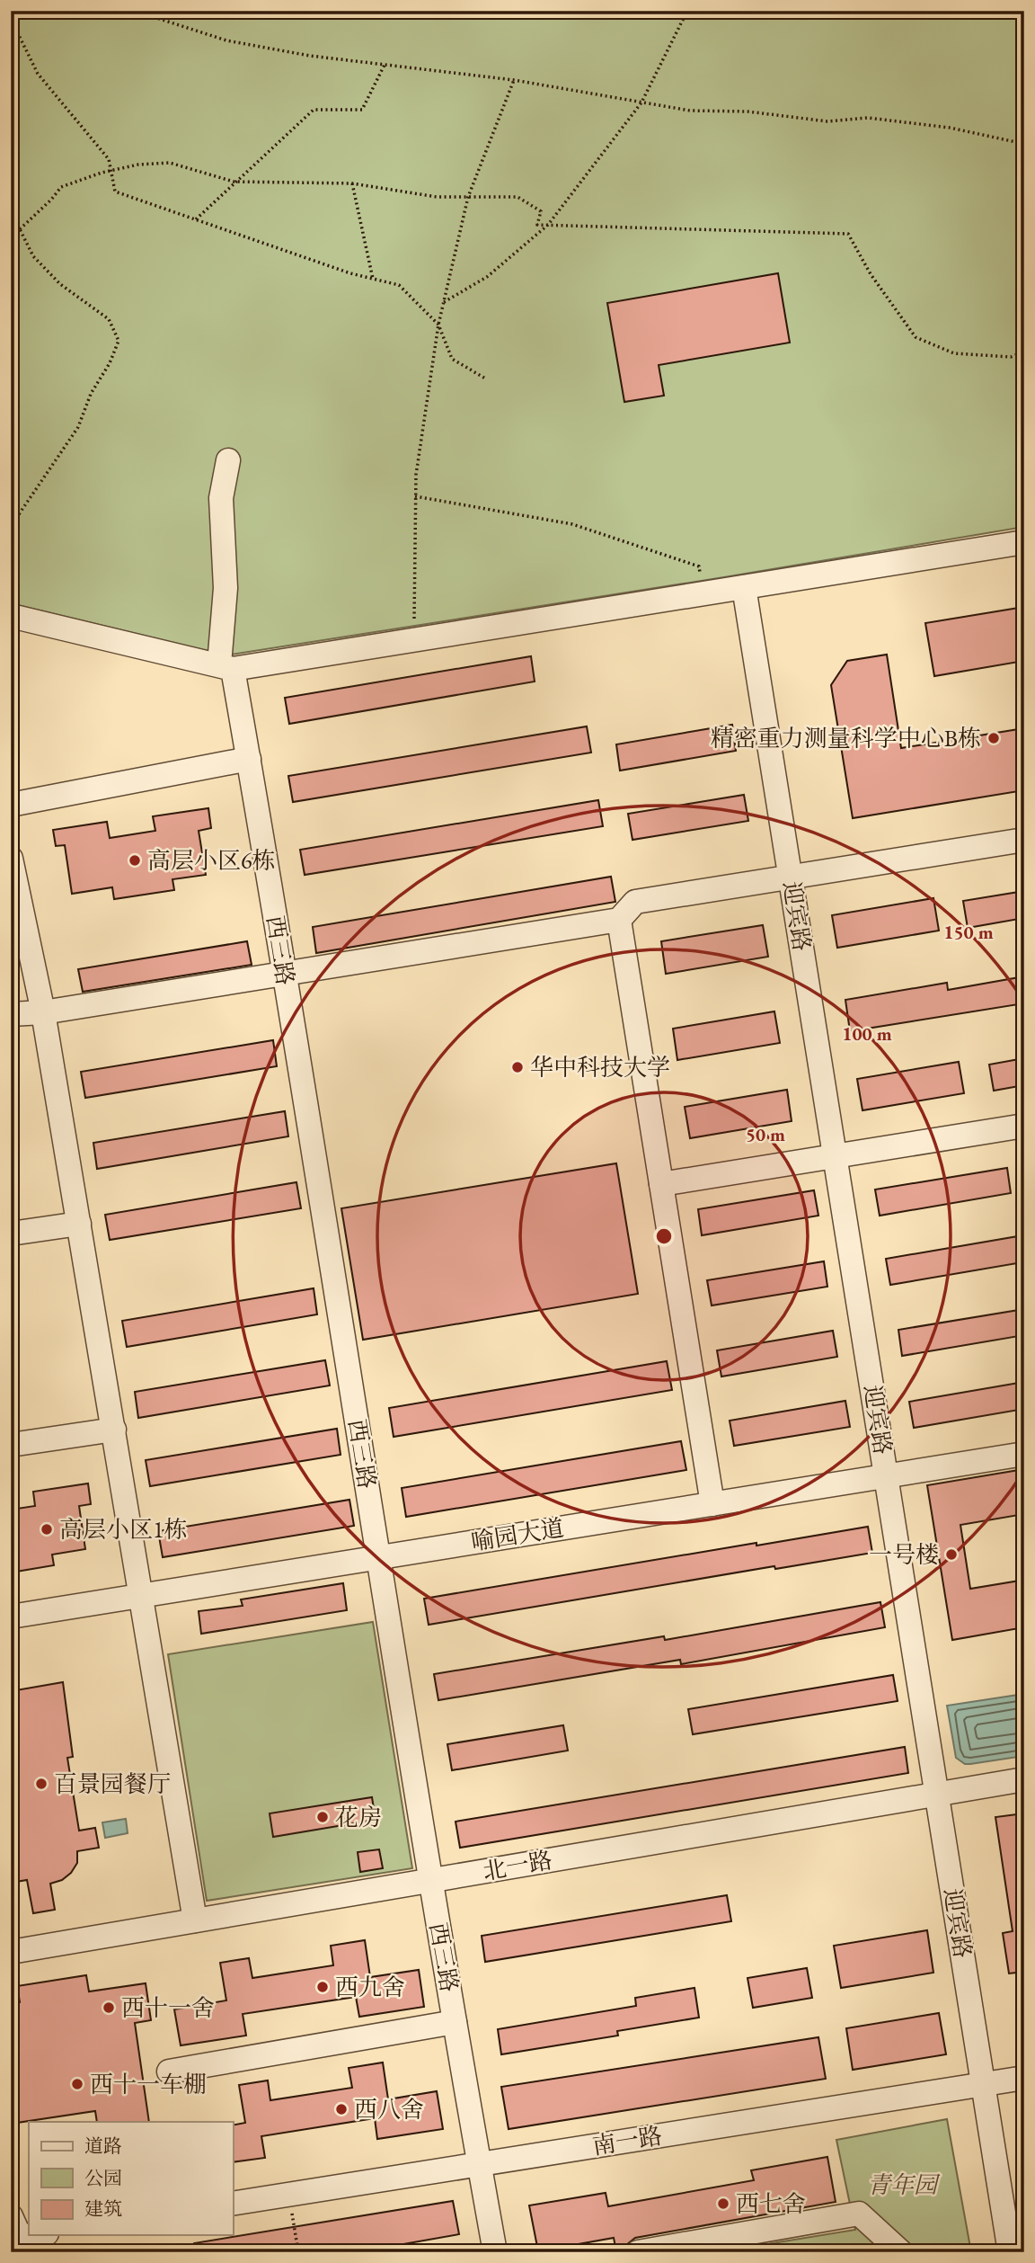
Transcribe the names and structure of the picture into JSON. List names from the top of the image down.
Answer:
{
  "streets": {
    "street": [
      "迎宾路",
      "西三路",
      "喻园大道",
      "北一路",
      "南一路"
    ]
  },
  "crossings": [
    ["迎宾路", "喻园大道"],
    ["迎宾路", "北一路"],
    ["迎宾路", "南一路"],
    ["西三路", "喻园大道"],
    ["西三路", "北一路"],
    ["西三路", "南一路"]
  ],
  "parks": ["青年园"],
  "places": [
    "精密重力测量科学中心B栋",
    "高层小区6栋",
    "华中科技大学",
    "高层小区1栋",
    "一号楼",
    "百景园餐厅",
    "花房",
    "西九舍",
    "西十一舍",
    "西十一车棚",
    "西八舍",
    "西七舍"
  ],
  "legend": ["道路", "公园", "建筑"],
  "rings": ["150 m", "100 m", "50 m"]
}
